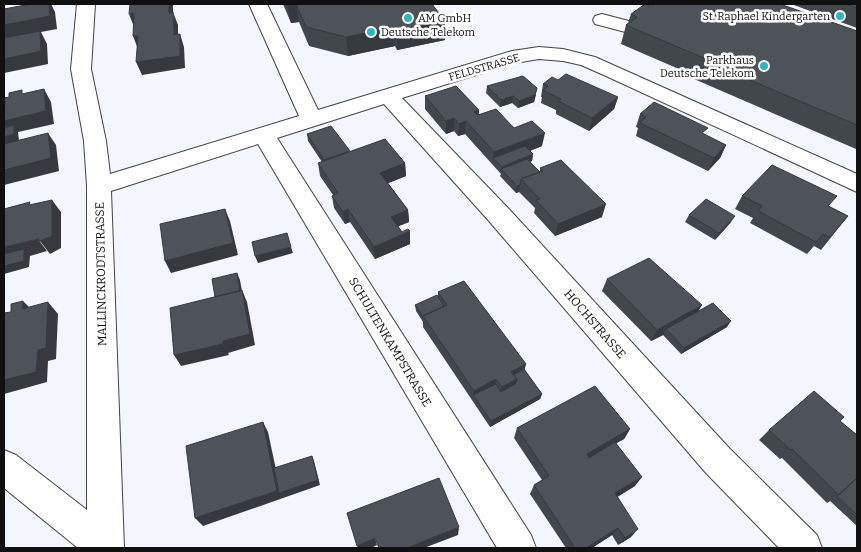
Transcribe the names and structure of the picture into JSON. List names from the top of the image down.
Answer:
{
  "streets": {
    "street": [
      "FELDSTRASSE",
      "MALLINCKRODTSTRASSE",
      "HOCHSTRASSE",
      "SCHULTENKAMPSTRASSE"
    ]
  },
  "crossings": [
    ["FELDSTRASSE", "MALLINCKRODTSTRASSE"],
    ["FELDSTRASSE", "HOCHSTRASSE"],
    ["FELDSTRASSE", "SCHULTENKAMPSTRASSE"]
  ],
  "places": [
    "St. Raphael Kindergarten",
    "AM GmbH",
    "Deutsche Telekom",
    "Parkhaus Deutsche Telekom"
  ]
}
